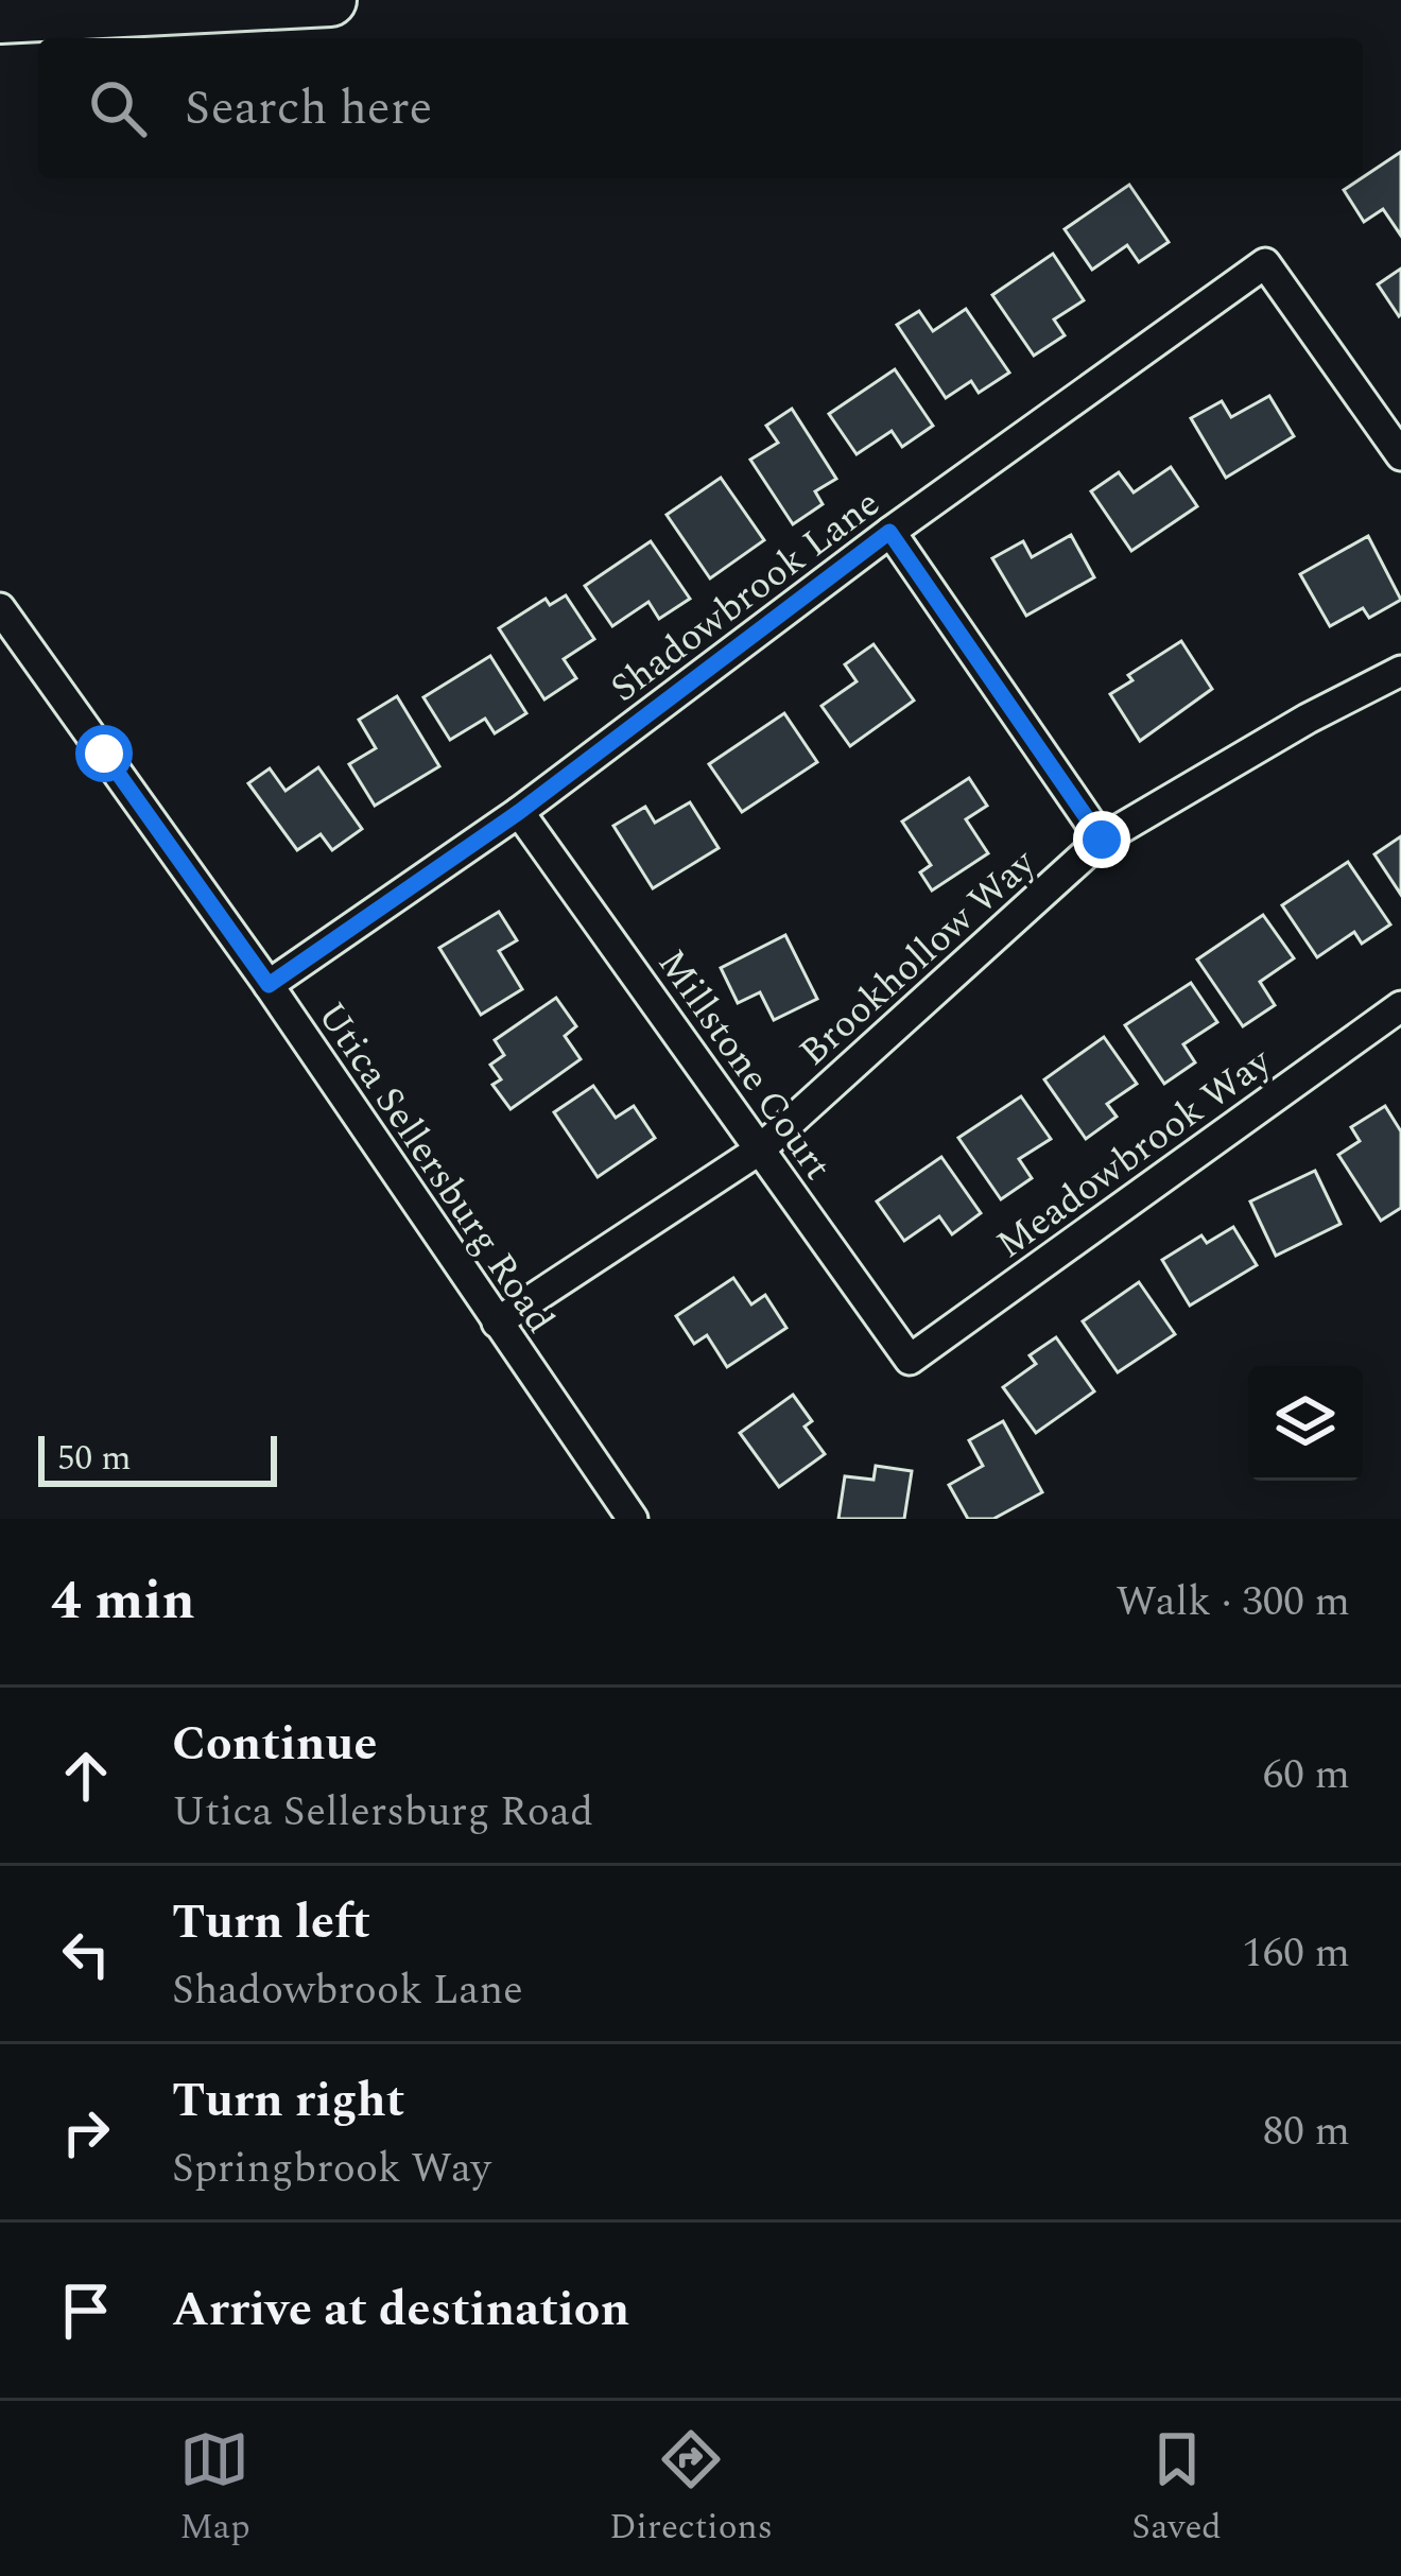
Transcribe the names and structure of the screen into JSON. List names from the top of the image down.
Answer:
{
  "streets": {
    "street": [
      "Shadowbrook Lane",
      "Brookhollow Way",
      "Millstone Court",
      "Meadowbrook Way",
      "Utica Sellersburg Road"
    ]
  },
  "crossings": [
    ["Shadowbrook Lane", "Millstone Court"],
    ["Shadowbrook Lane", "Utica Sellersburg Road"],
    ["Brookhollow Way", "Millstone Court"],
    ["Brookhollow Way", "Utica Sellersburg Road"],
    ["Millstone Court", "Meadowbrook Way"]
  ],
  "scale_bar": "50 m",
  "page": {
    "search": "Search here",
    "scale": "50 m",
    "heading": ["4 min", "Walk · 300 m"],
    "list": [
      ["Continue", "Utica Sellersburg Road", "60 m"],
      ["Turn left", "Shadowbrook Lane", "160 m"],
      ["Turn right", "Springbrook Way", "80 m"],
      "Arrive at destination"
    ],
    "nav": ["Map", "Directions", "Saved"]
  }
}
